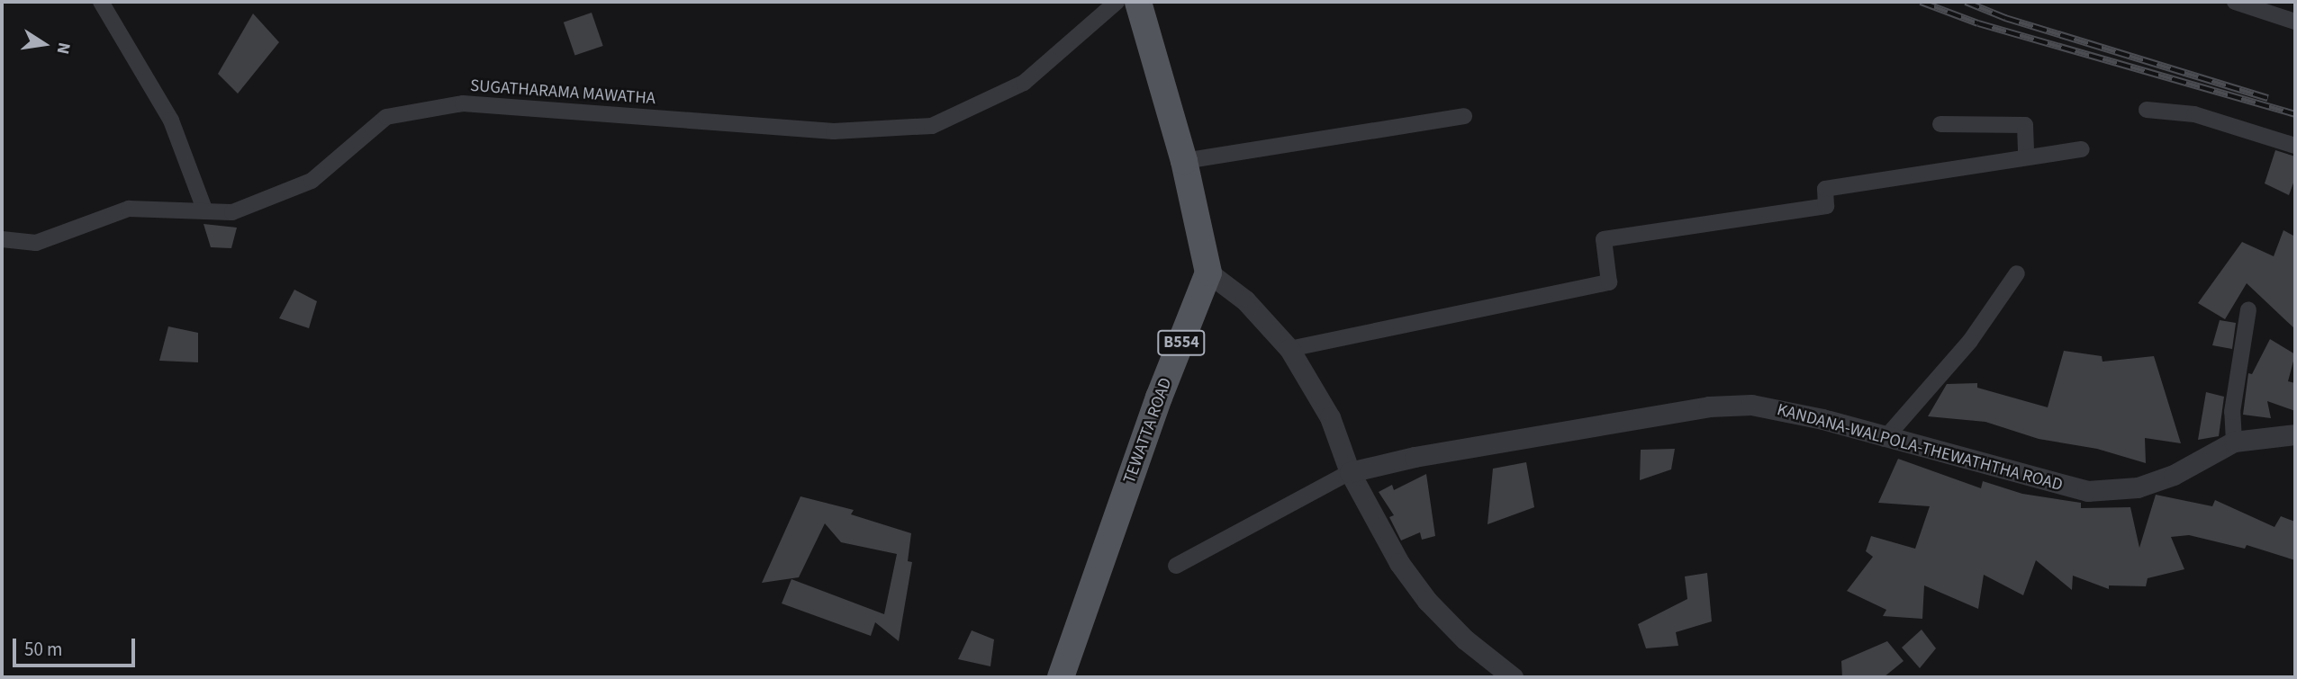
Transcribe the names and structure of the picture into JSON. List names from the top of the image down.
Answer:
{
  "streets": {
    "main road": ["B554", "TEWATTA ROAD"],
    "street": ["SUGATHARAMA MAWATHA", "KANDANA-WALPOLA-THEWATHTHA ROAD"]
  },
  "scale_bar": "50 m",
  "north": "right"
}
